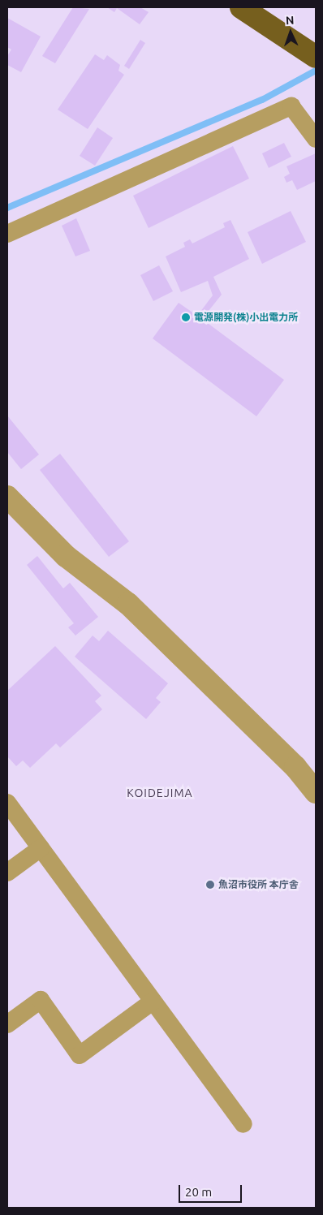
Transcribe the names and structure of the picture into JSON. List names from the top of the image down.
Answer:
{
  "districts": ["KOIDEJIMA"],
  "places": ["電源開発(株)小出電力所", "魚沼市役所 本庁舎"],
  "scale_bar": "20 m",
  "north": "top"
}
